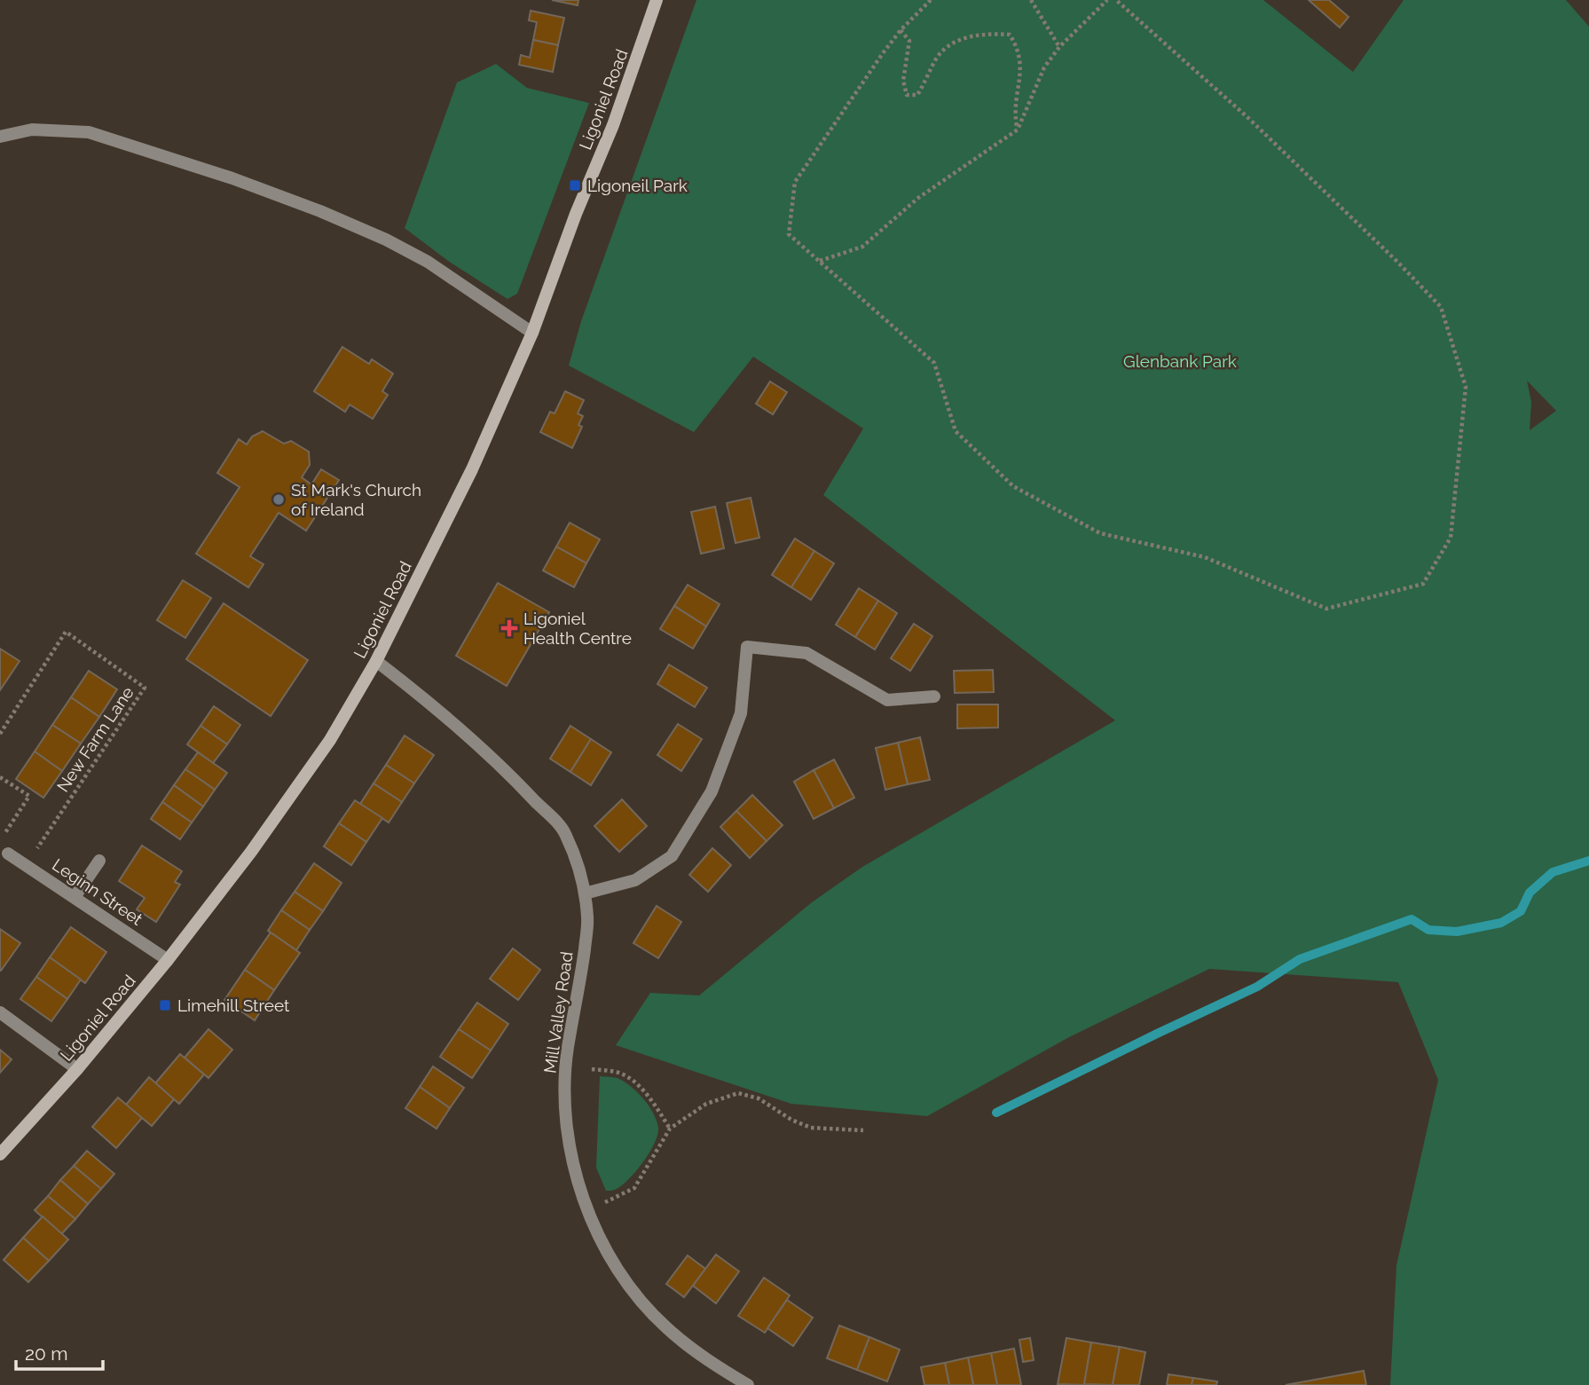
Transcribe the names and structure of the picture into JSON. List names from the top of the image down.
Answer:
{
  "streets": {
    "street": ["Ligoniel Road", "Leginn Street", "Mill Valley Road"],
    "path": ["New Farm Lane"]
  },
  "crossings": [
    ["Ligoniel Road", "Leginn Street"],
    ["Ligoniel Road", "Mill Valley Road"],
    ["New Farm Lane", "Leginn Street"]
  ],
  "parks": ["Glenbank Park"],
  "places": {
    "transit": ["Ligoneil Park", "Limehill Street"],
    "other": ["St Mark's Church of Ireland"],
    "health": ["Ligoniel Health Centre"]
  },
  "scale_bar": "20 m"
}
